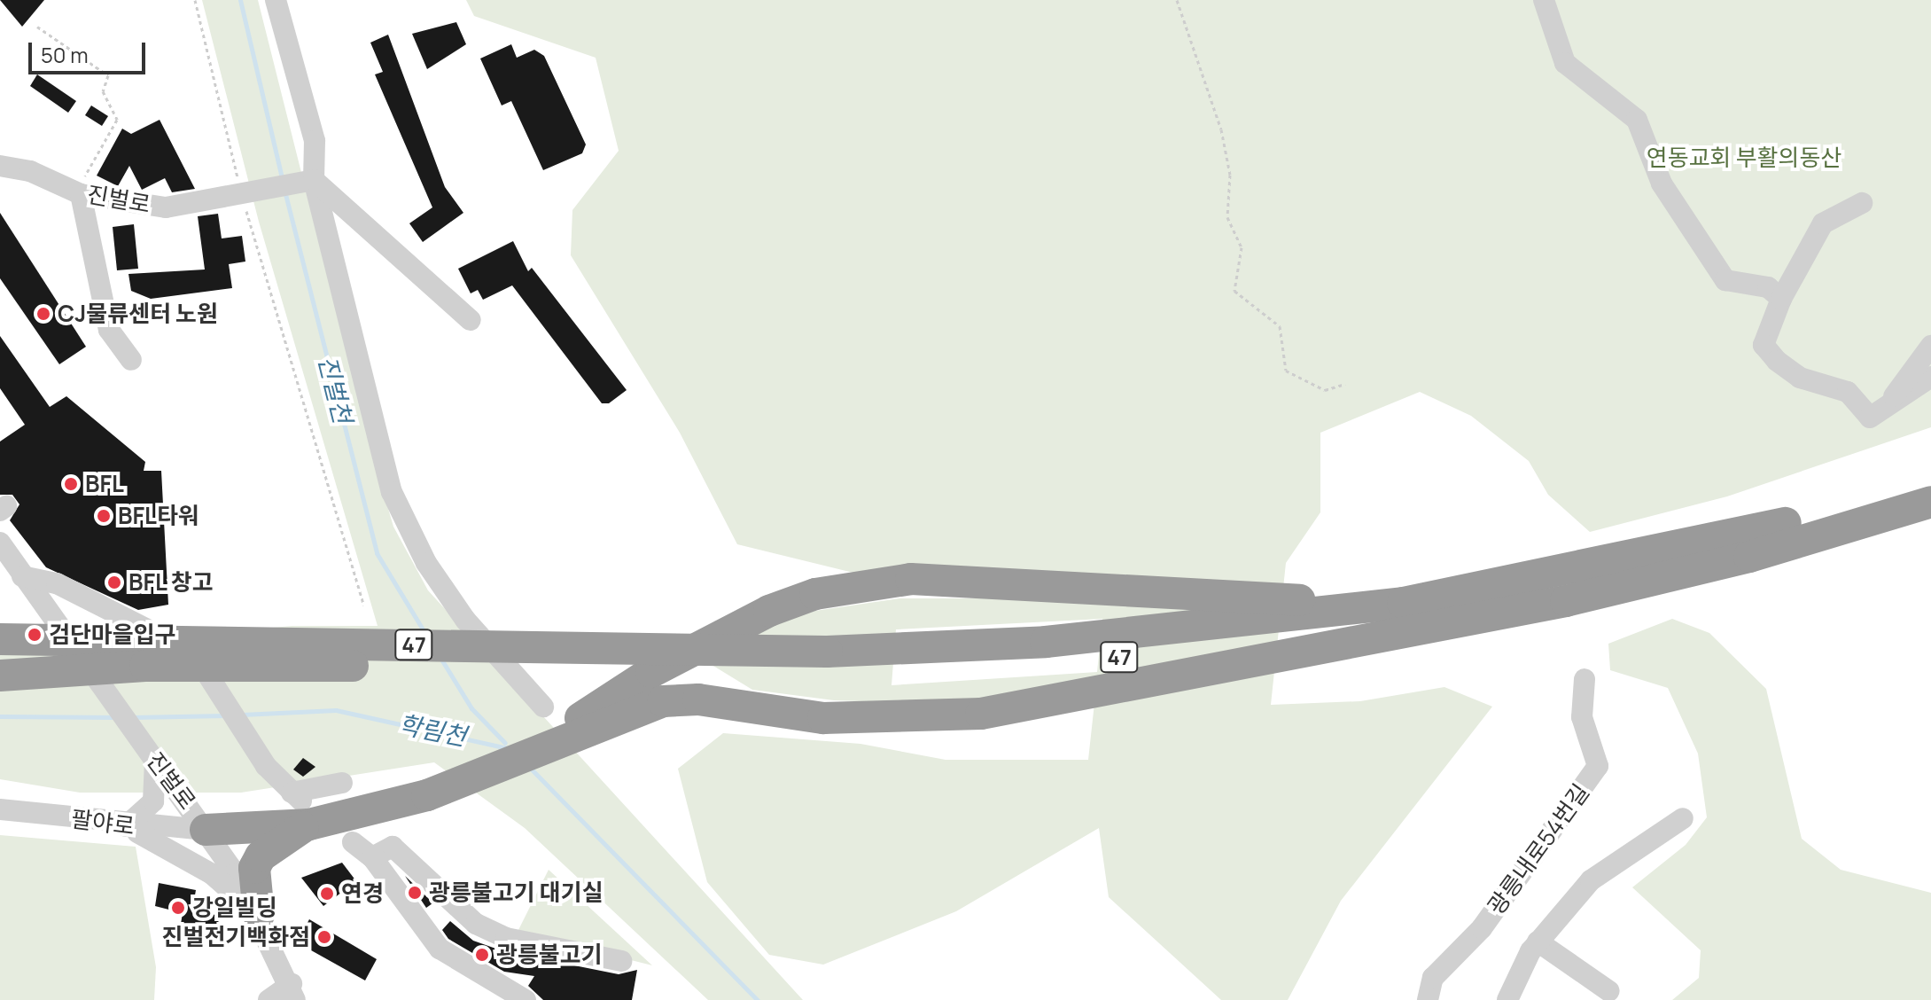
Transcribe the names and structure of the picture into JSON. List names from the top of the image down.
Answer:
{
  "streets": {
    "highway": ["47"],
    "street": ["진벌로", "팔야로", "광릉내로54번길"]
  },
  "crossings": [
    ["진벌로", "팔야로"]
  ],
  "water": ["진벌천", "학림천"],
  "parks": ["연동교회 부활의동산"],
  "places": [
    "CJ물류센터 노원",
    "BFL",
    "BFL타워",
    "BFL 창고",
    "검단마을입구",
    "광릉불고기 대기실",
    "연경",
    "강일빌딩",
    "진벌전기백화점",
    "광릉불고기"
  ],
  "scale_bar": "50 m"
}
